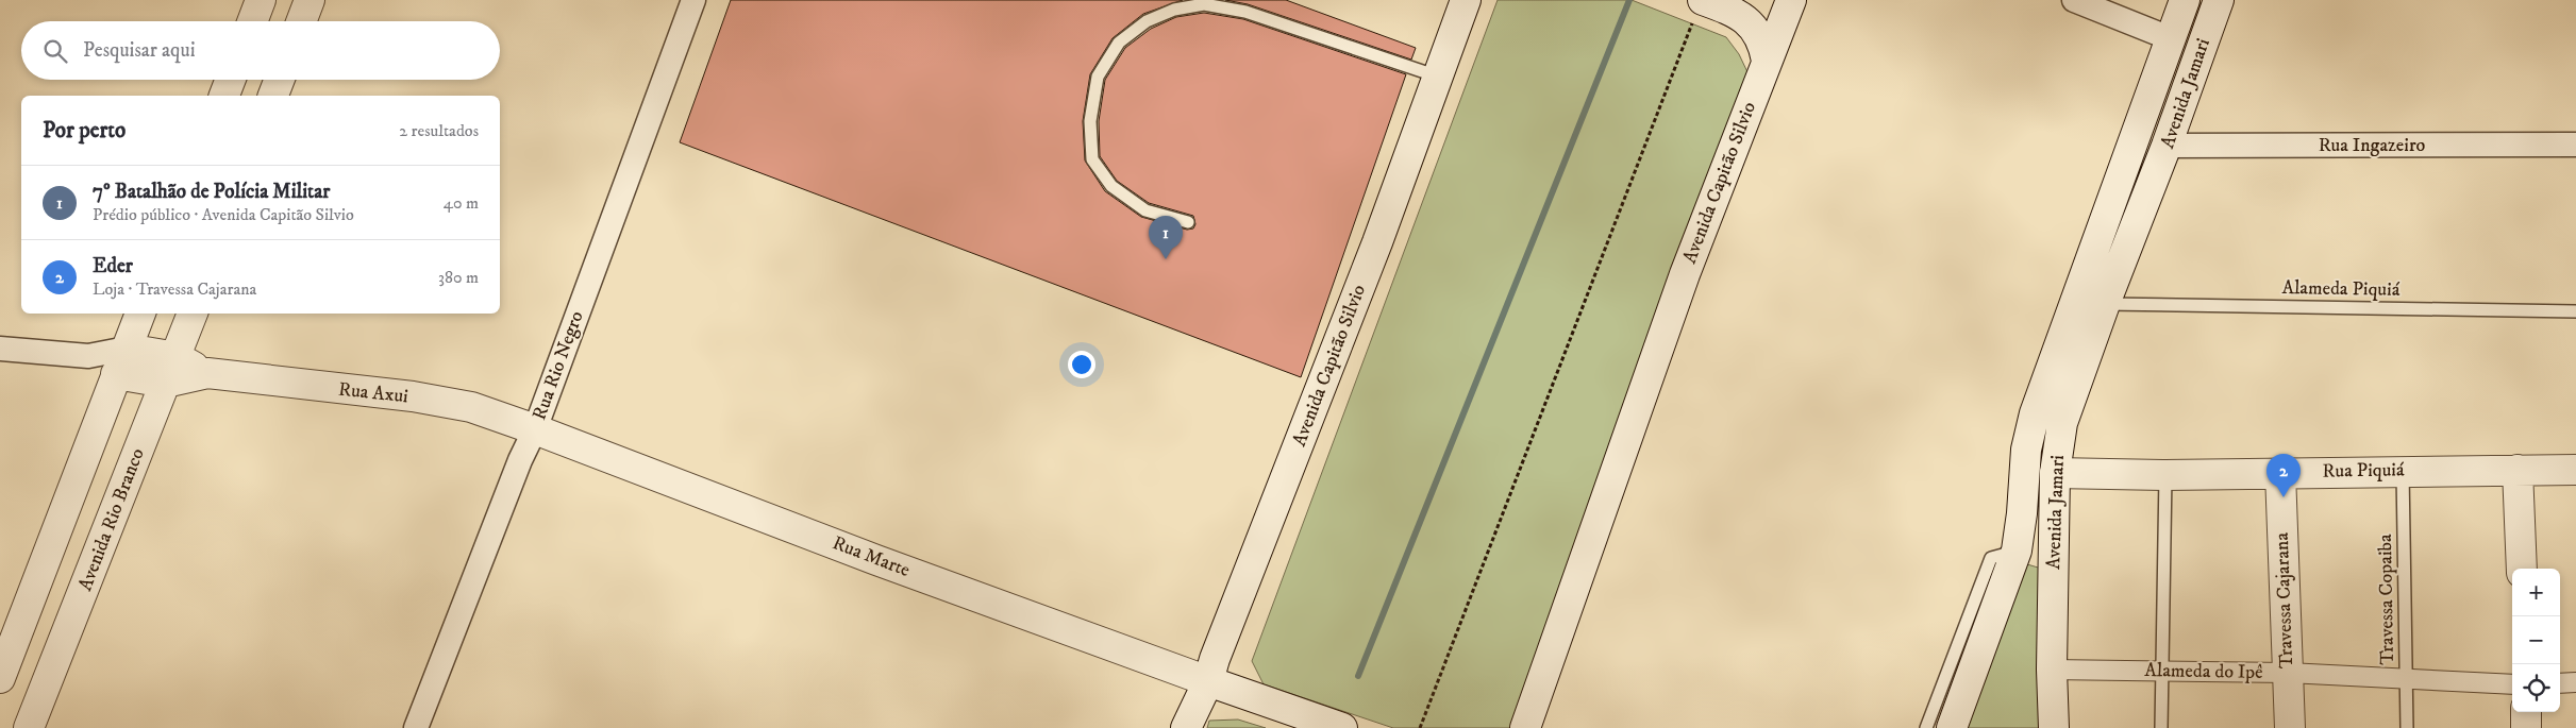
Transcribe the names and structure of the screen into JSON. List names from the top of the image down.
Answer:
{
  "streets": {
    "main road": [
      "Avenida Jamari",
      "Avenida Capitão Silvio",
      "Rua Axui",
      "Rua Piquiá",
      "Avenida Rio Branco",
      "Rua Marte",
      "Travessa Cajarana"
    ],
    "street": ["Rua Ingazeiro", "Rua Rio Negro", "Alameda do Ipê"],
    "lane": ["Alameda Piquiá", "Travessa Copaiba"]
  },
  "crossings": [
    ["Avenida Jamari", "Rua Ingazeiro"],
    ["Avenida Jamari", "Alameda Piquiá"],
    ["Avenida Jamari", "Rua Piquiá"],
    ["Avenida Jamari", "Alameda do Ipê"],
    ["Avenida Capitão Silvio", "Rua Marte"],
    ["Rua Rio Negro", "Rua Axui"],
    ["Rua Rio Negro", "Rua Marte"],
    ["Rua Axui", "Avenida Rio Branco"],
    ["Rua Axui", "Rua Marte"],
    ["Rua Piquiá", "Travessa Copaiba"],
    ["Rua Piquiá", "Travessa Cajarana"],
    ["Travessa Copaiba", "Alameda do Ipê"],
    ["Travessa Cajarana", "Alameda do Ipê"]
  ],
  "page": {
    "search": "Pesquisar aqui",
    "heading": ["Por perto", "2 resultados"],
    "list": [
      {
        "mark": "1",
        "name": "7º Batalhão de Polícia Militar",
        "note": "Prédio público · Avenida Capitão Silvio",
        "value": "40 m"
      },
      {
        "mark": "2",
        "name": "Eder",
        "note": "Loja · Travessa Cajarana",
        "value": "380 m"
      }
    ],
    "pins": ["1", "2"],
    "map_buttons": ["+", "−"]
  }
}
